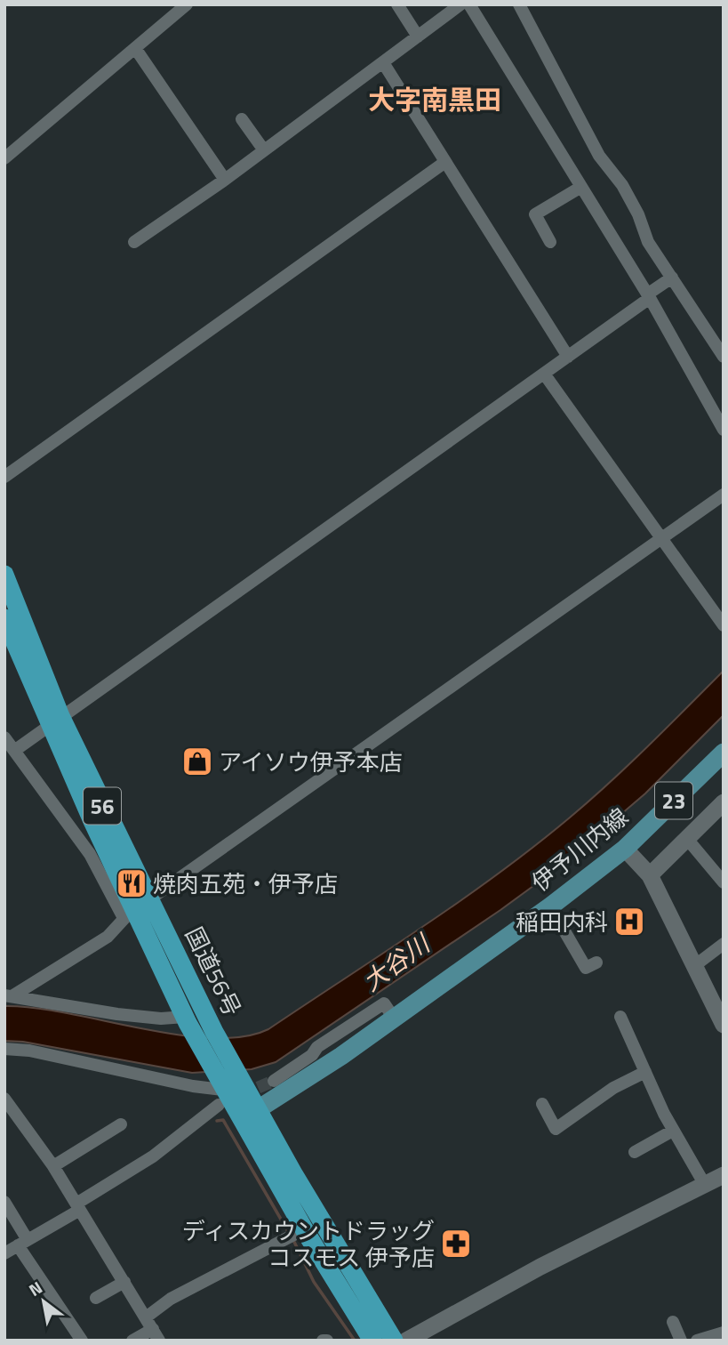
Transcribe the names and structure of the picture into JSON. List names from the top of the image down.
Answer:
{
  "streets": {
    "highway": ["56", "国道56号"],
    "main road": ["23", "伊予川内線"]
  },
  "crossings": [
    ["伊予川内線", "国道56号"]
  ],
  "districts": ["大字南黒田"],
  "water": ["大谷川"],
  "places": {
    "shop": ["アイソウ伊予本店"],
    "restaurant": ["焼肉五苑・伊予店"],
    "hospital": ["稲田内科"],
    "pharmacy": ["ディスカウントドラッグ コスモス 伊予店"]
  },
  "north": "top left"
}
